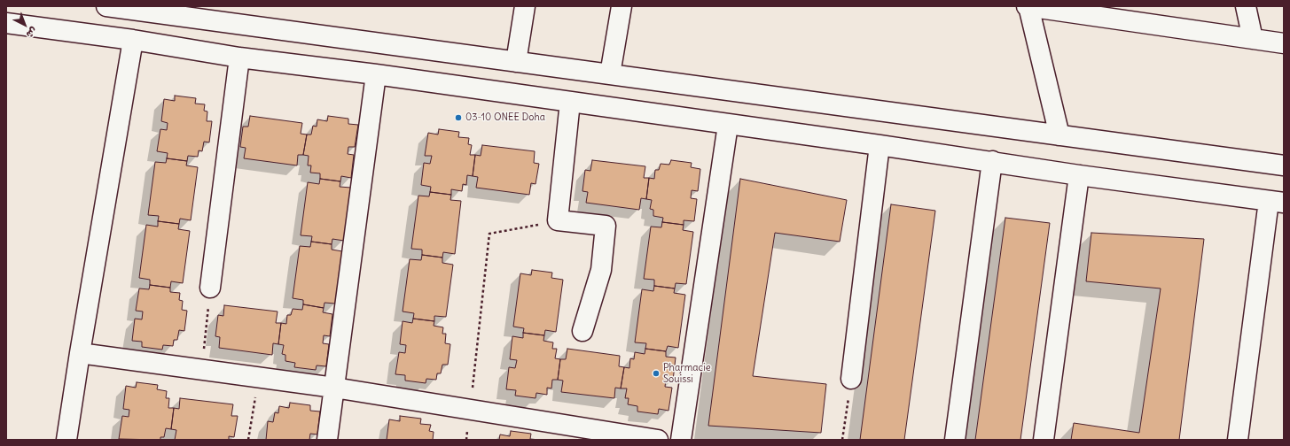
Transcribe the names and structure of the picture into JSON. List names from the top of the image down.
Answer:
{
  "places": ["03-10 ONEE Doha", "Pharmacie Souissi"],
  "north": "bottom right"
}
